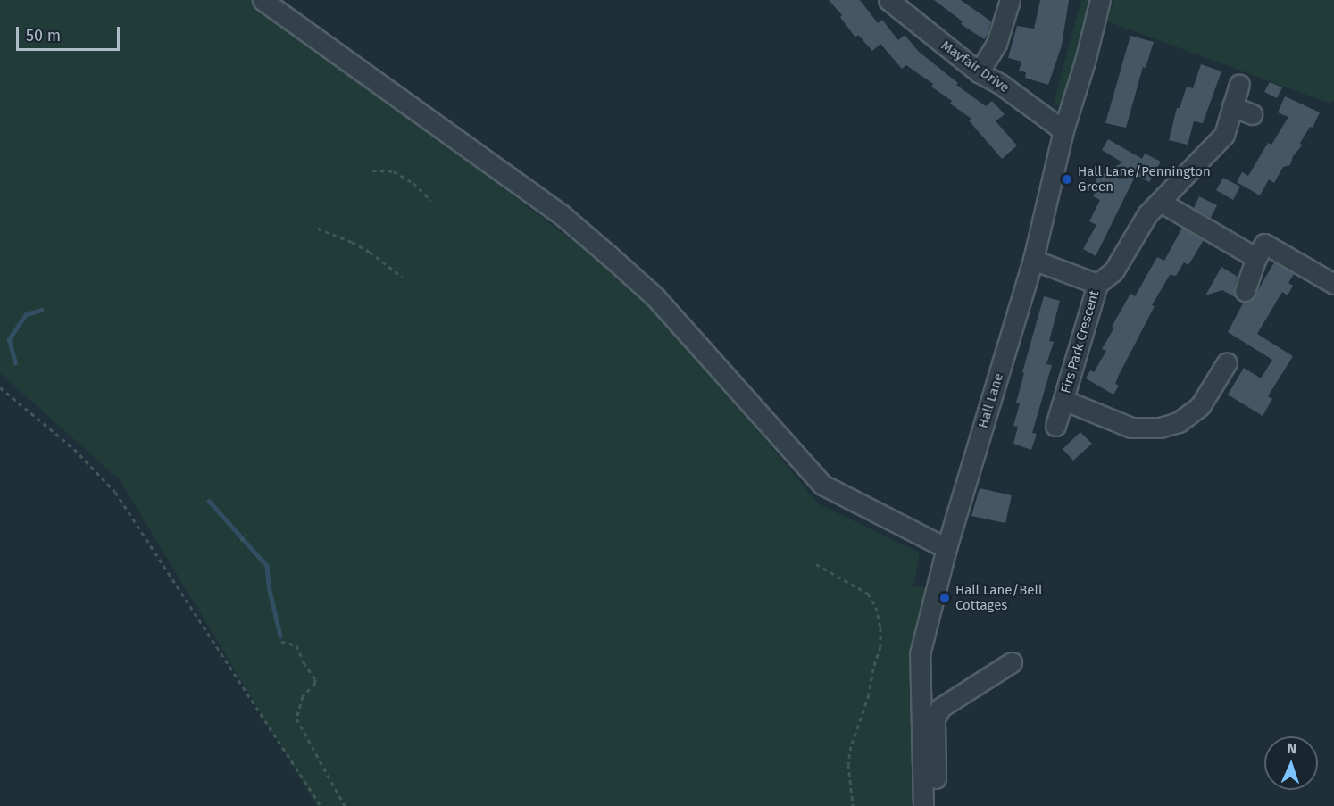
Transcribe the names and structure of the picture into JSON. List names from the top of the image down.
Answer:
{
  "streets": {
    "street": ["Mayfair Drive", "Firs Park Crescent", "Hall Lane"]
  },
  "crossings": [
    ["Mayfair Drive", "Hall Lane"],
    ["Firs Park Crescent", "Hall Lane"]
  ],
  "places": ["Hall Lane/Pennington Green", "Hall Lane/Bell Cottages"],
  "scale_bar": "50 m",
  "north": "top"
}
